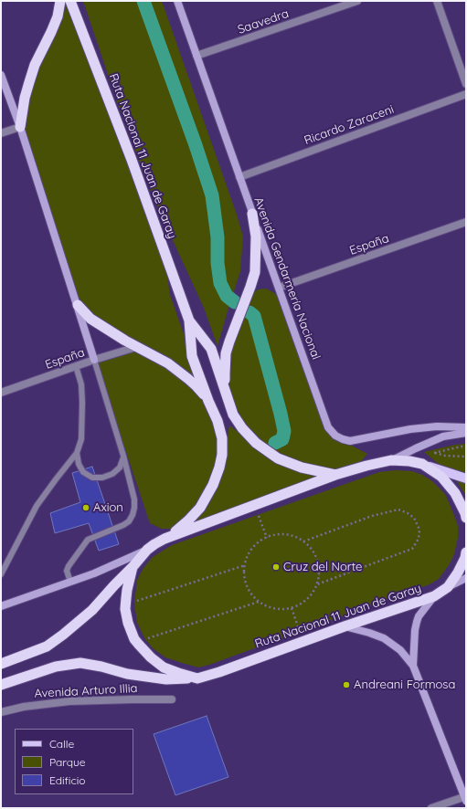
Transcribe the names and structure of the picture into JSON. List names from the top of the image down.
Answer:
{
  "streets": {
    "highway": ["Ruta Nacional 11 Juan de Garay"],
    "main road": ["Avenida Gendarmería Nacional"],
    "street": [
      "Saavedra",
      "Ricardo Zaraceni",
      "España",
      "Avenida Arturo Illia"
    ]
  },
  "crossings": [
    ["Saavedra", "Avenida Gendarmería Nacional"],
    ["Ricardo Zaraceni", "Avenida Gendarmería Nacional"],
    ["España", "Avenida Gendarmería Nacional"]
  ],
  "places": ["Axion", "Cruz del Norte", "Andreani Formosa"],
  "legend": ["Calle", "Parque", "Edificio"]
}
